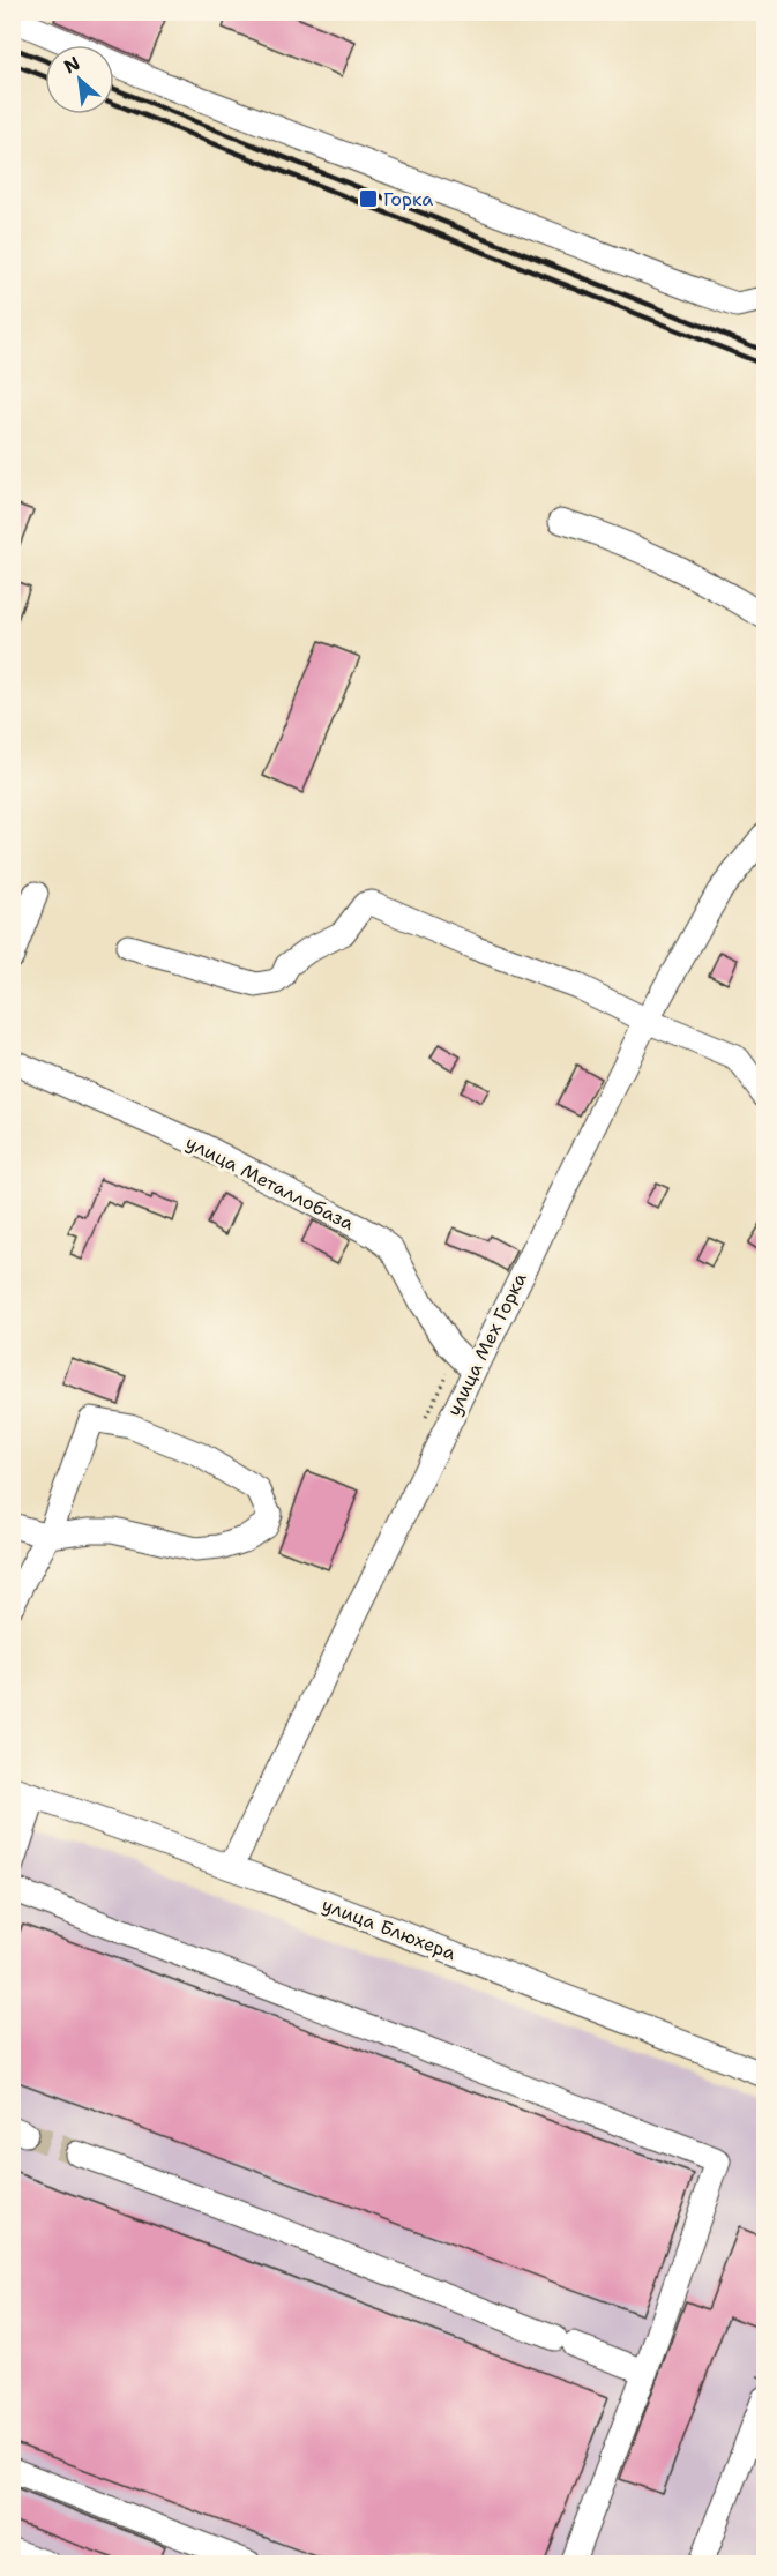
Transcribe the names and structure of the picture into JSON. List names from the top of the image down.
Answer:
{
  "streets": {
    "street": ["улица Металлобаза", "улица Мех Горка", "улица Блюхера"]
  },
  "crossings": [
    ["улица Металлобаза", "улица Мех Горка"],
    ["улица Мех Горка", "улица Блюхера"]
  ],
  "places": {
    "transit": ["Горка"]
  },
  "north": "top left"
}
